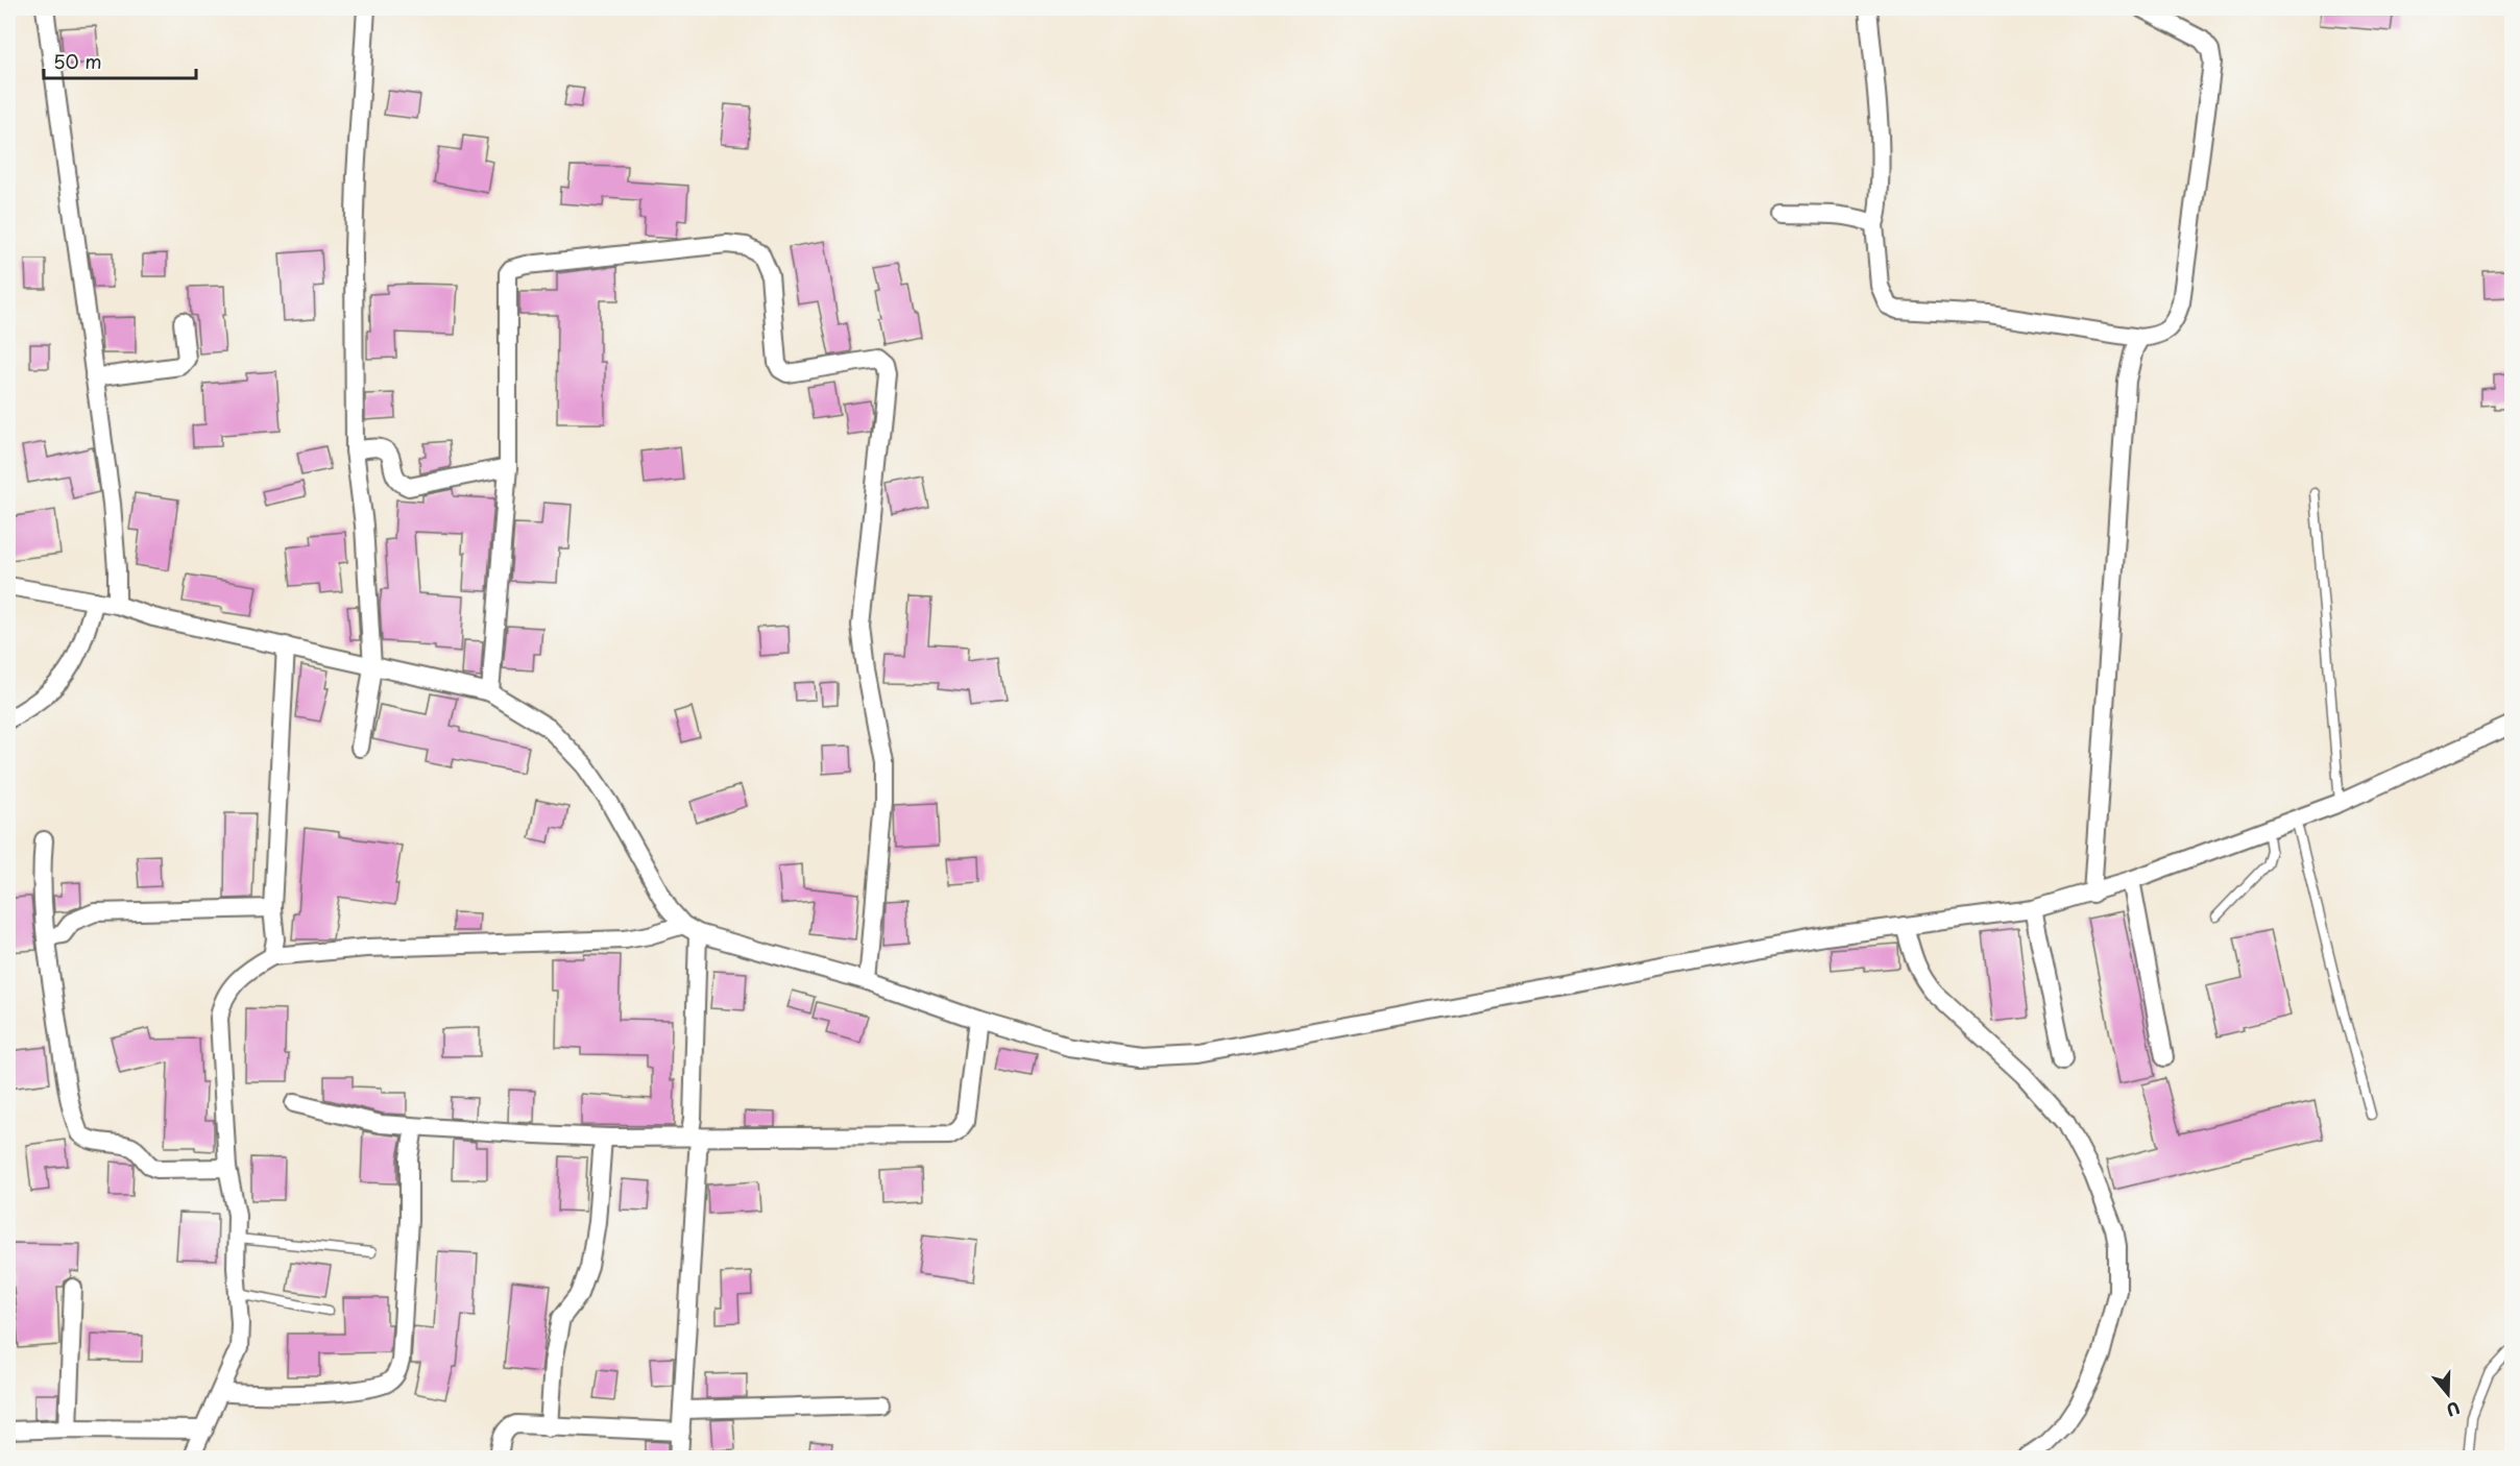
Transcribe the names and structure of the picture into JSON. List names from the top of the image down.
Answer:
{
  "scale_bar": "50 m",
  "north": "bottom"
}
